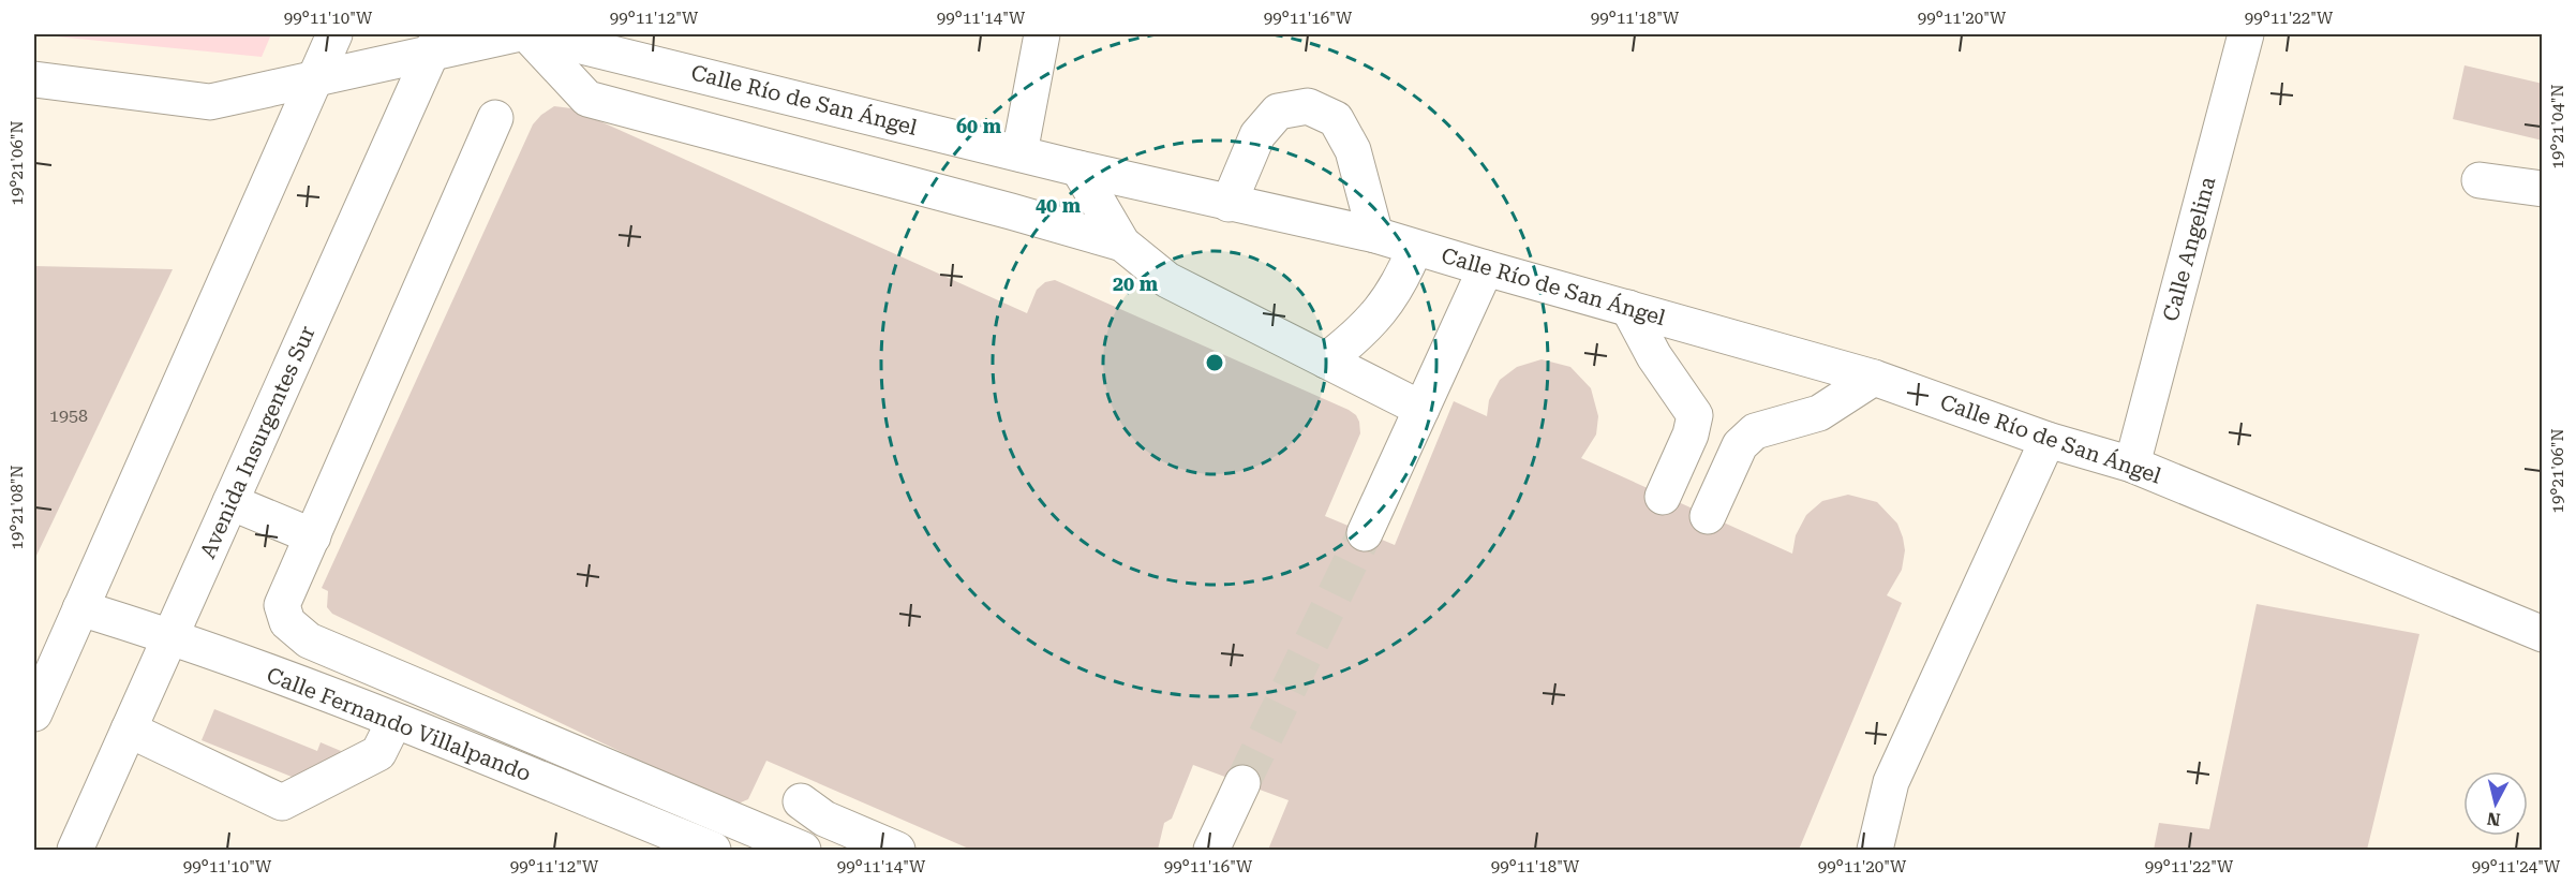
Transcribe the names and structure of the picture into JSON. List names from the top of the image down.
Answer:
{
  "streets": {
    "street": [
      "Calle Río de San Ángel",
      "Calle Angelina",
      "Avenida Insurgentes Sur",
      "Calle Fernando Villalpando"
    ]
  },
  "crossings": [
    ["Calle Río de San Ángel", "Calle Angelina"],
    ["Avenida Insurgentes Sur", "Calle Fernando Villalpando"]
  ],
  "house_numbers": ["1958"],
  "north": "bottom",
  "coordinates": [
    "99°11'10\"W",
    "99°11'12\"W",
    "99°11'14\"W",
    "99°11'16\"W",
    "99°11'18\"W",
    "99°11'20\"W",
    "99°11'22\"W",
    "19°21'04\"N",
    "19°21'06\"N",
    "19°21'08\"N",
    "99°11'24\"W"
  ],
  "rings": ["60 m", "40 m", "20 m"]
}
